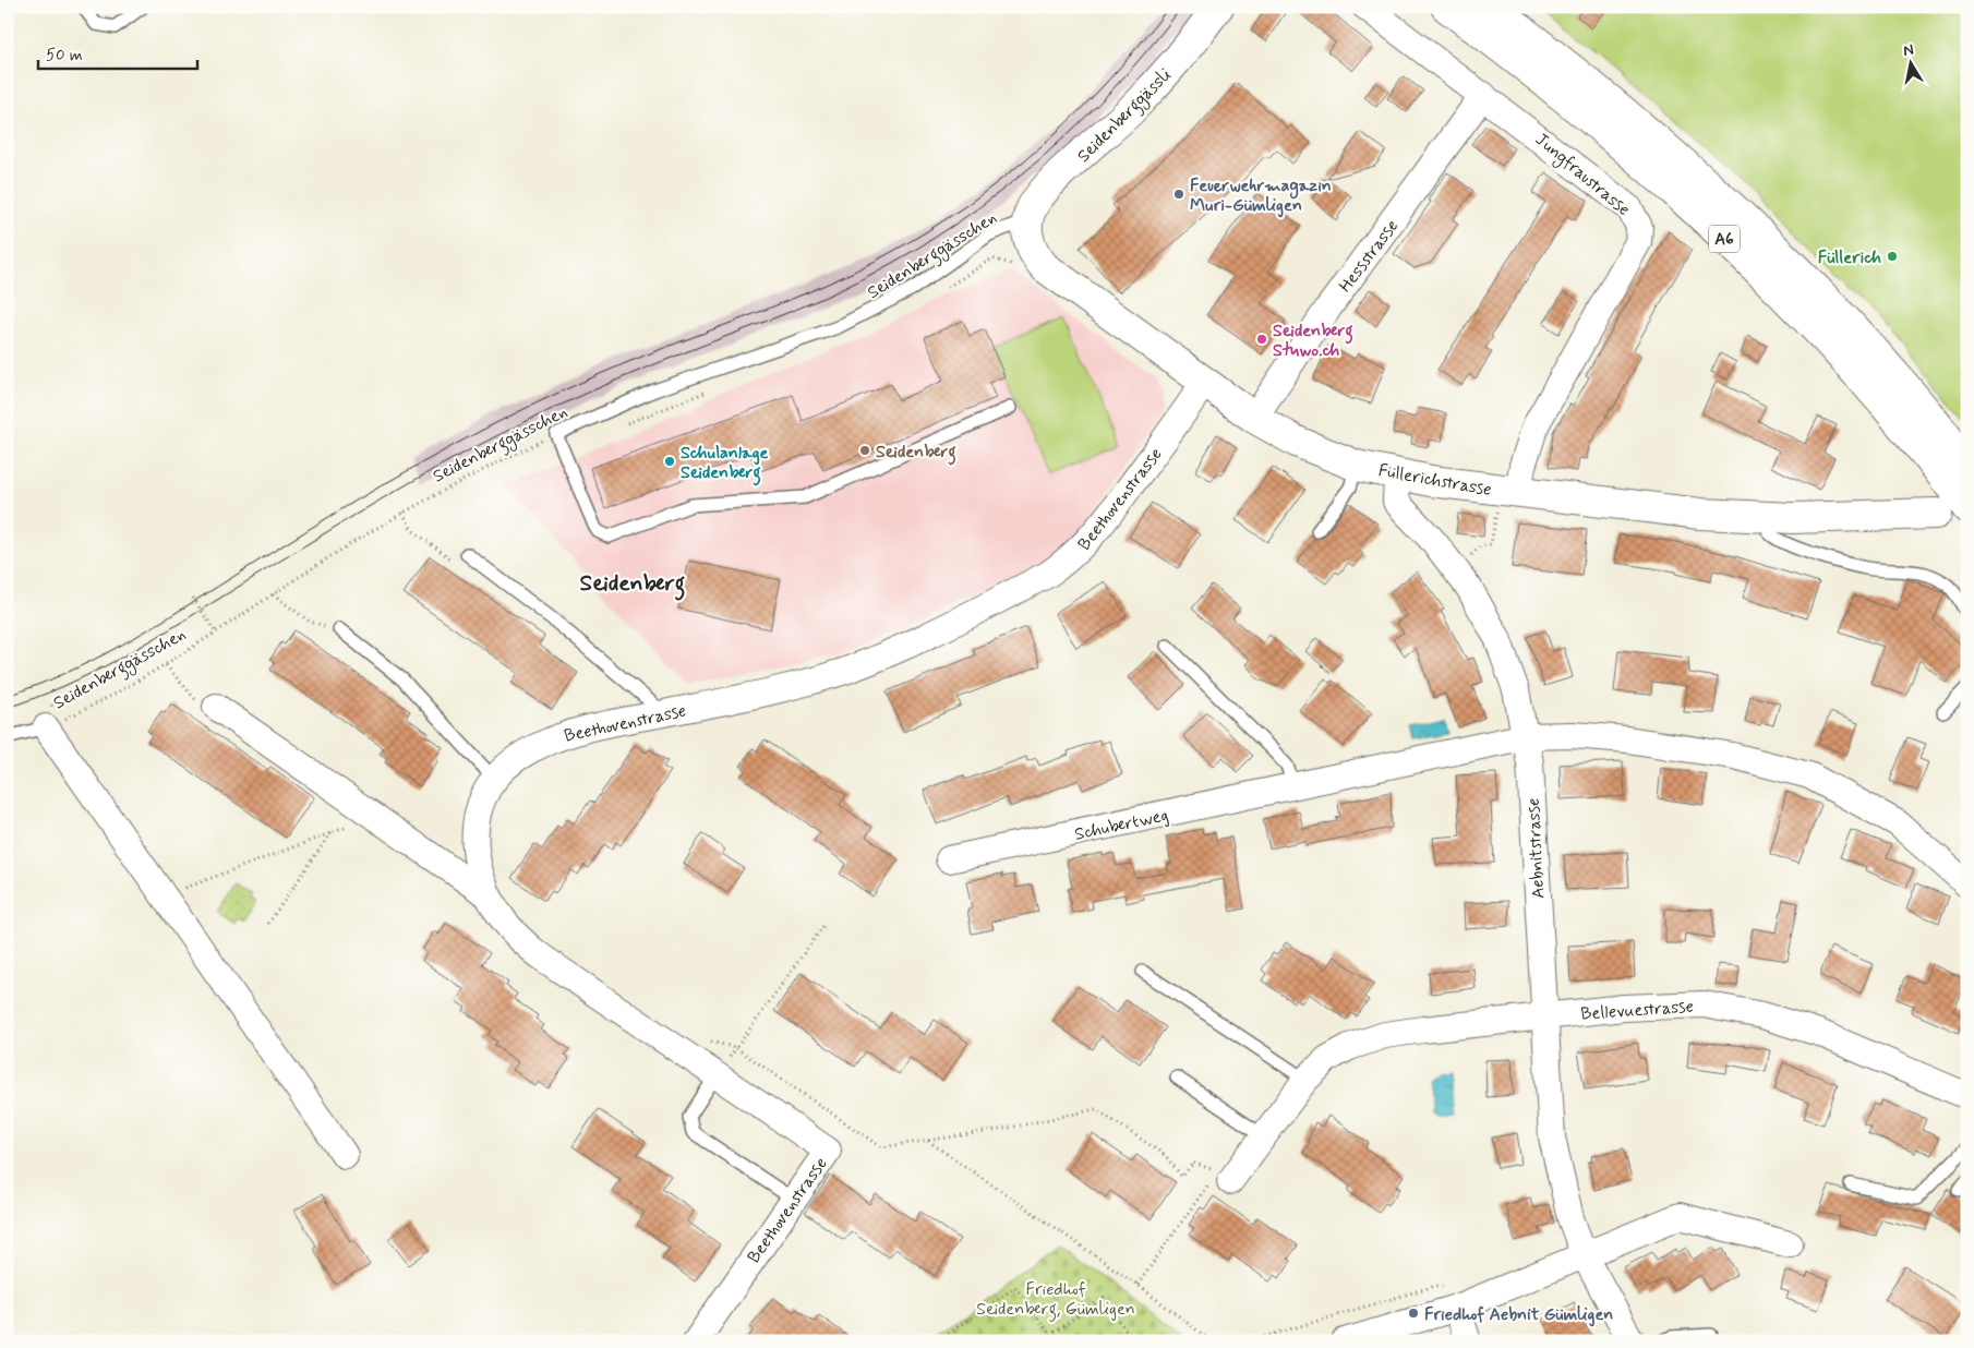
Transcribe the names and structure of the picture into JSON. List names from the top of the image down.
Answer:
{
  "streets": {
    "main road": ["Seidenberggässli", "A6", "Füllerichstrasse"],
    "street": [
      "Jungfraustrasse",
      "Hessstrasse",
      "Beethovenstrasse",
      "Schubertweg",
      "Aebnitstrasse",
      "Bellevuestrasse"
    ],
    "lane": ["Seidenberggässchen"]
  },
  "crossings": [
    ["Seidenberggässli", "Seidenberggässchen"],
    ["Seidenberggässli", "Füllerichstrasse"],
    ["Jungfraustrasse", "Hessstrasse"],
    ["Jungfraustrasse", "Füllerichstrasse"],
    ["Seidenberggässchen", "Füllerichstrasse"],
    ["Hessstrasse", "Füllerichstrasse"],
    ["Füllerichstrasse", "Beethovenstrasse"],
    ["Füllerichstrasse", "Aebnitstrasse"],
    ["Schubertweg", "Aebnitstrasse"],
    ["Aebnitstrasse", "Bellevuestrasse"]
  ],
  "districts": ["Seidenberg"],
  "parks": ["Friedhof Seidenberg, Gümligen"],
  "places": [
    "Feuerwehrmagazin Muri-Gümligen",
    "Füllerich",
    "Seidenberg Stuwo.ch",
    "Seidenberg",
    "Schulanlage Seidenberg",
    "Friedhof Aebnit Gümligen"
  ],
  "scale_bar": "50 m",
  "north": "top"
}
